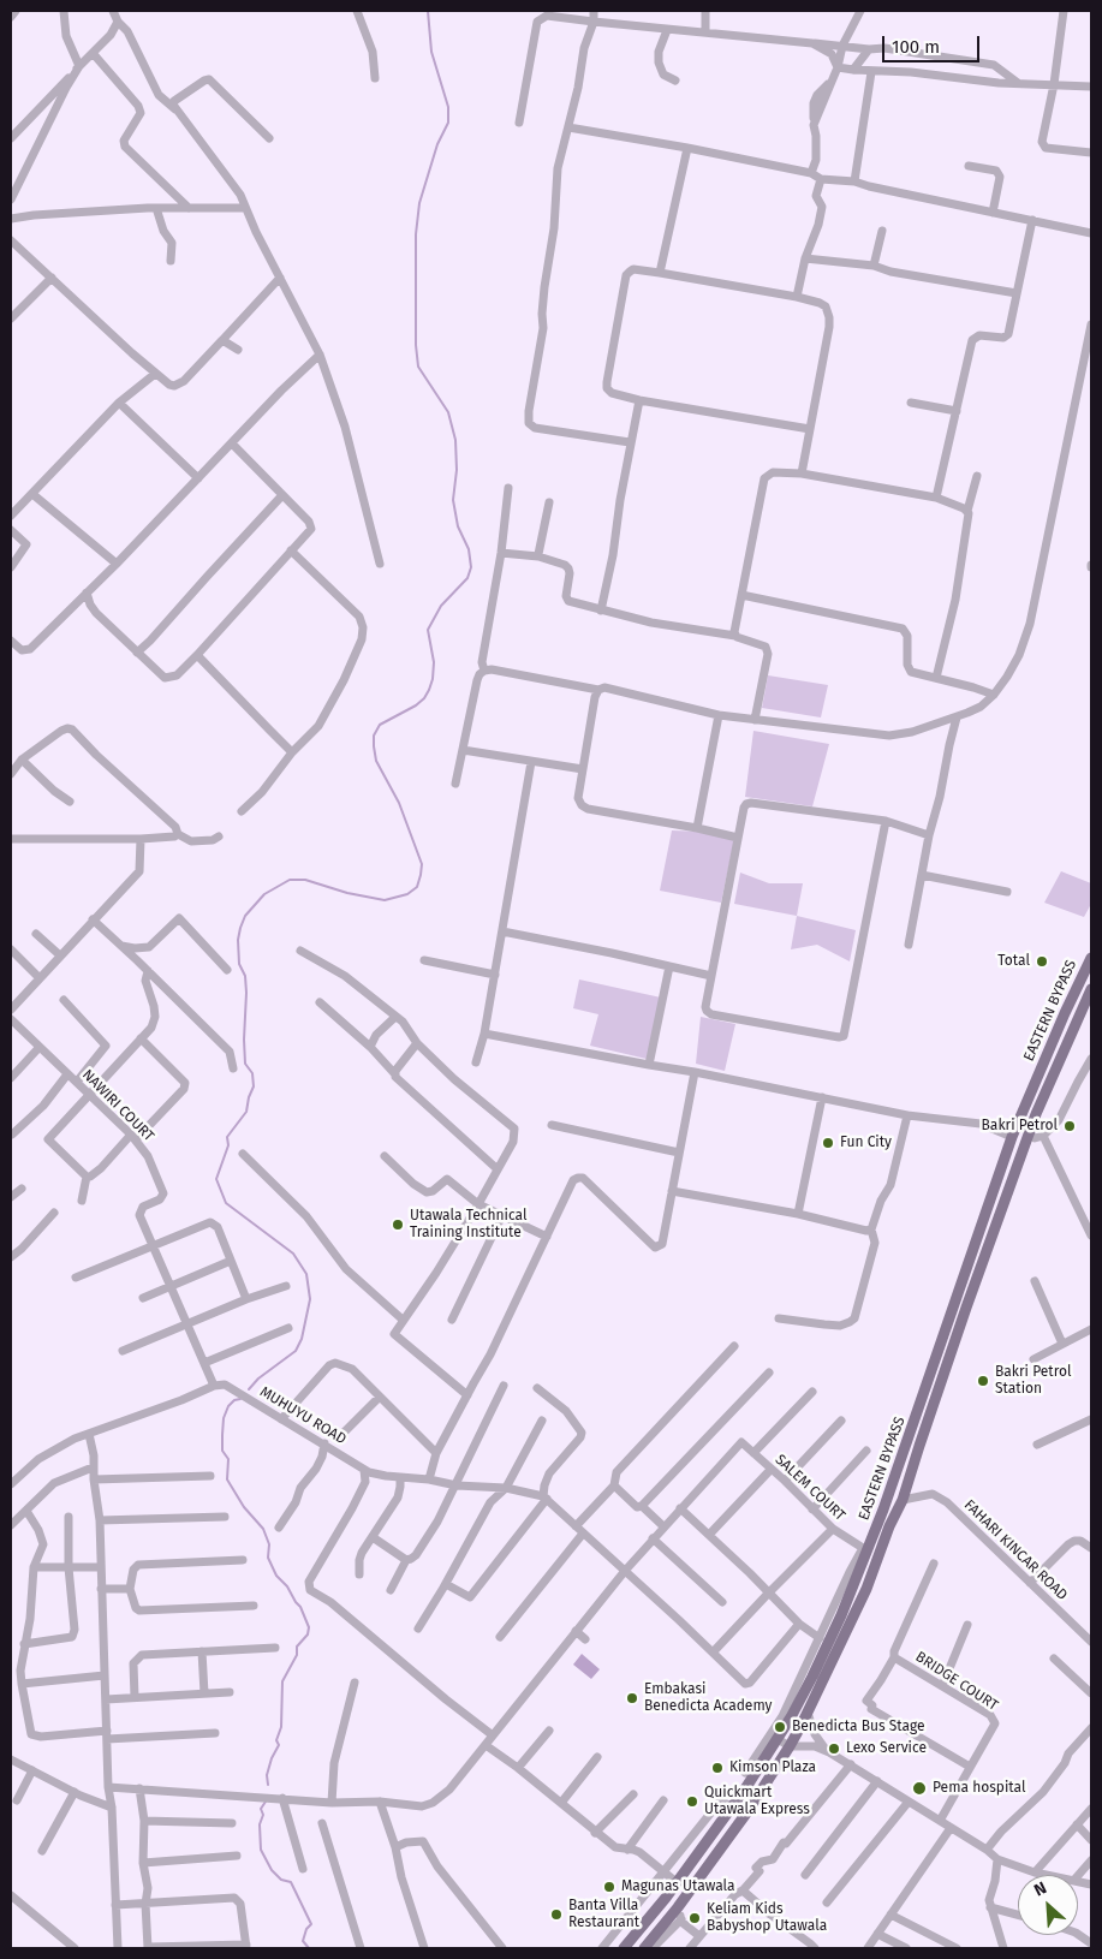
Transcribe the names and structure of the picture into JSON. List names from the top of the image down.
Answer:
{
  "streets": {
    "main road": ["EASTERN BYPASS"],
    "street": [
      "NAWIRI COURT",
      "MUHUYU ROAD",
      "SALEM COURT",
      "FAHARI KINCAR ROAD",
      "BRIDGE COURT"
    ]
  },
  "crossings": [
    ["EASTERN BYPASS", "SALEM COURT"],
    ["EASTERN BYPASS", "FAHARI KINCAR ROAD"],
    ["NAWIRI COURT", "MUHUYU ROAD"]
  ],
  "places": [
    "Total",
    "Bakri Petrol",
    "Fun City",
    "Utawala Technical Training Institute",
    "Bakri Petrol Station",
    "Embakasi Benedicta Academy",
    "Benedicta Bus Stage",
    "Lexo Service",
    "Kimson Plaza",
    "Pema hospital",
    "Quickmart Utawala Express",
    "Magunas Utawala",
    "Banta Villa Restaurant",
    "Keliam Kids Babyshop Utawala"
  ],
  "scale_bar": "100 m",
  "north": "top left"
}
